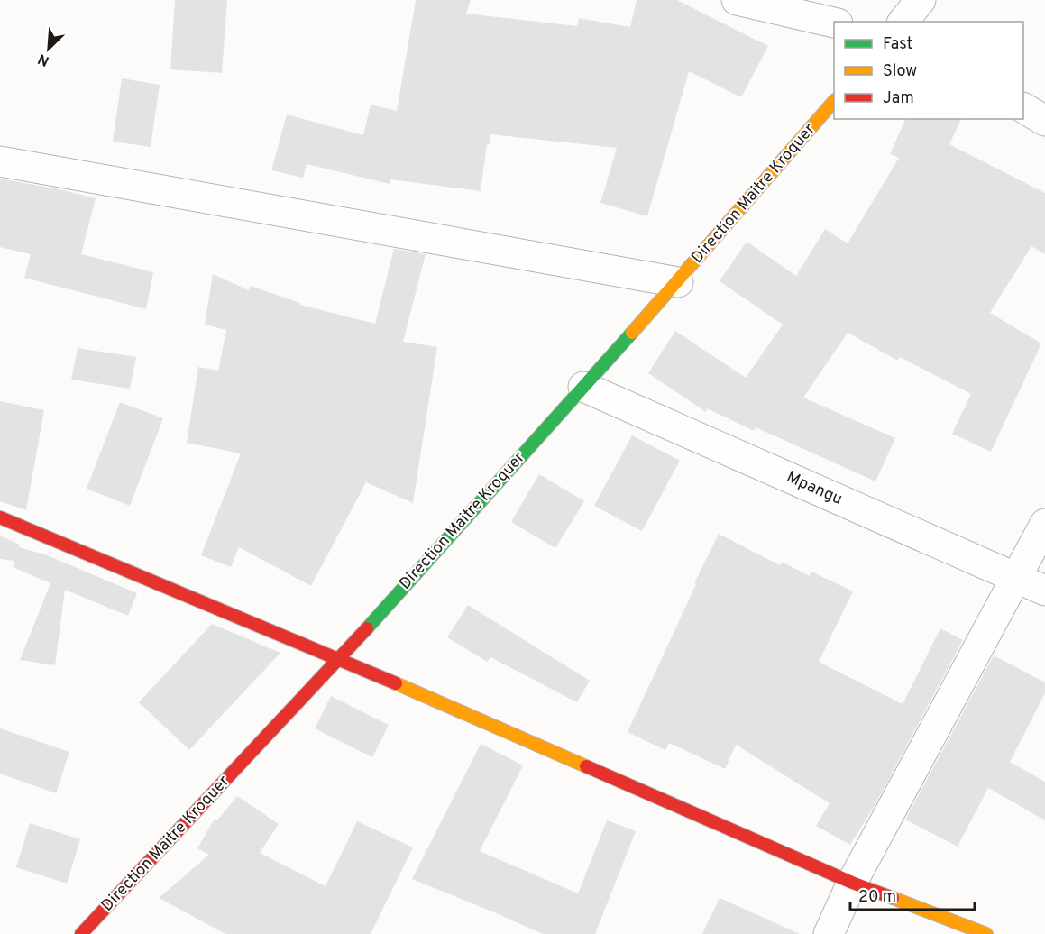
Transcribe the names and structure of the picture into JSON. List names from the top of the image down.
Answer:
{
  "streets": {
    "street": ["Direction Maitre Kroquer", "Mpangu"]
  },
  "crossings": [
    ["Direction Maitre Kroquer", "Mpangu"]
  ],
  "legend": ["Fast", "Slow", "Jam"],
  "scale_bar": "20 m",
  "north": "bottom left"
}
